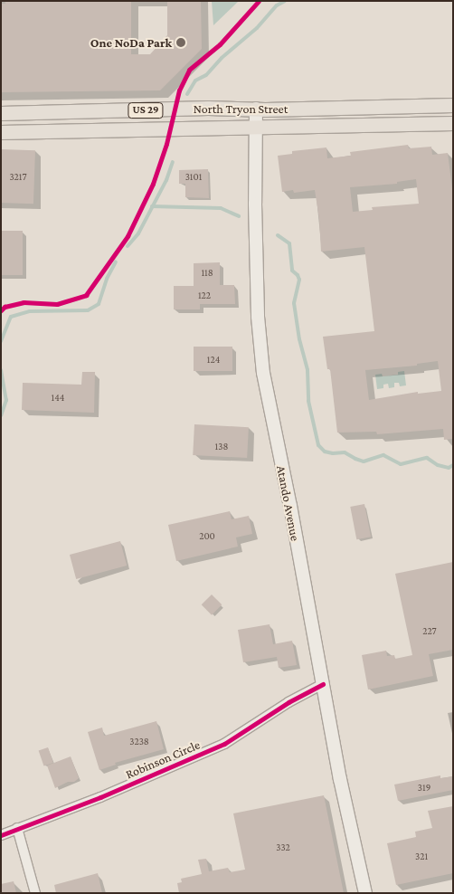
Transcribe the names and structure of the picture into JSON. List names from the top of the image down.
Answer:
{
  "streets": {
    "main road": ["North Tryon Street", "US 29", "Atando Avenue"],
    "street": ["Robinson Circle"]
  },
  "crossings": [
    ["North Tryon Street", "Atando Avenue"],
    ["Atando Avenue", "Robinson Circle"]
  ],
  "places": ["One NoDa Park"],
  "house_numbers": [
    "3217",
    "3101",
    "118",
    "122",
    "124",
    "144",
    "138",
    "200",
    "227",
    "3238",
    "319",
    "332",
    "321"
  ]
}
